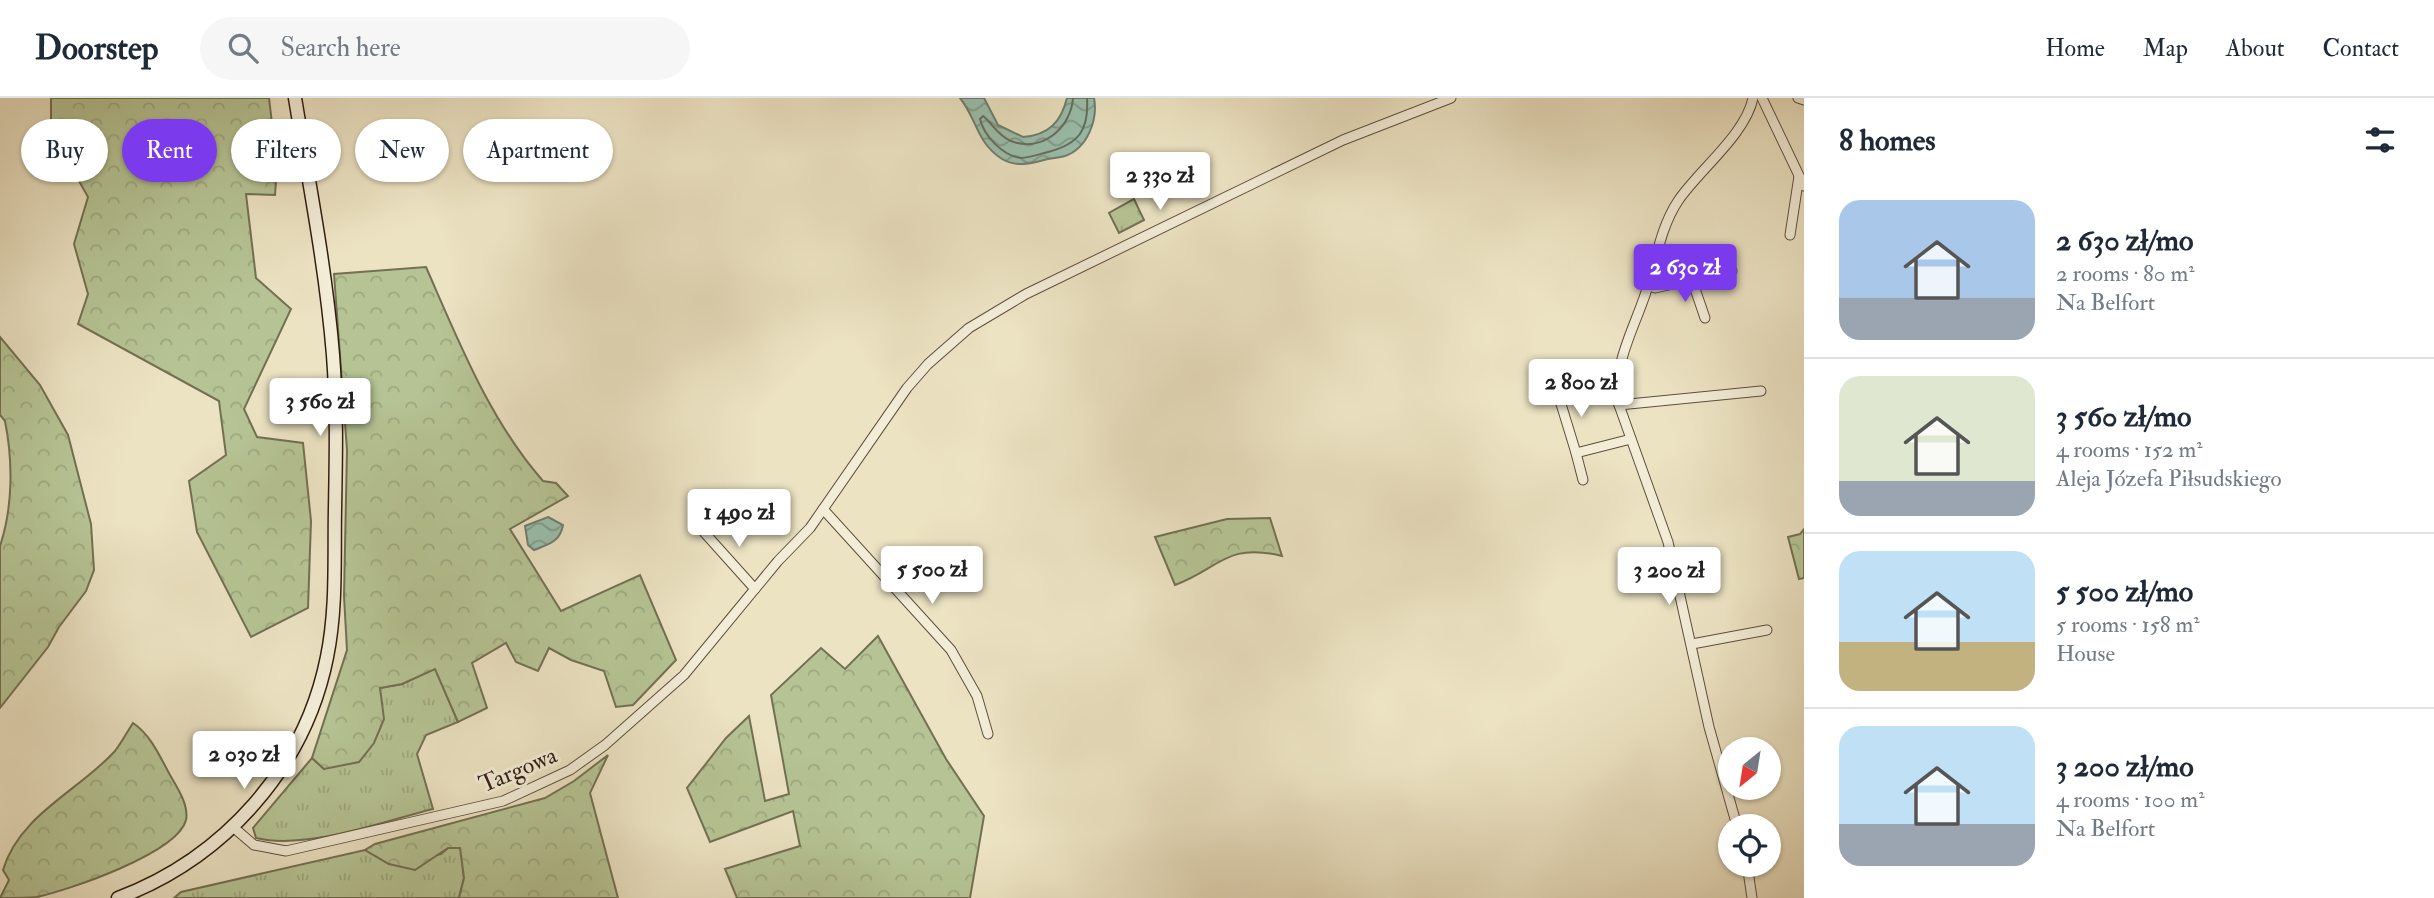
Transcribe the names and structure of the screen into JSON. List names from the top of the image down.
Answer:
{
  "streets": {
    "street": ["Targowa"]
  },
  "north": "bottom left",
  "page": {
    "header": "Doorstep",
    "search": "Search here",
    "nav": [
      "Home",
      "Map",
      "About",
      "Contact"
    ],
    "heading": "8 homes",
    "chip": [
      "Buy",
      "Rent",
      "Filters",
      "New",
      "Apartment"
    ],
    "price": [
      "2 330 zł",
      "2 630 zł",
      "2 800 zł",
      "3 560 zł",
      "1 490 zł",
      "5 500 zł",
      "3 200 zł",
      "2 030 zł"
    ],
    "list": [
      {
        "name": "2 630 zł/mo",
        "note": "2 rooms · 80 m² · Na Belfort"
      },
      {
        "name": "3 560 zł/mo",
        "note": "4 rooms · 152 m² · Aleja Józefa Piłsudskiego"
      },
      {
        "name": "5 500 zł/mo",
        "note": "5 rooms · 158 m² · House"
      },
      {
        "name": "3 200 zł/mo",
        "note": "4 rooms · 100 m² · Na Belfort"
      }
    ]
  }
}
